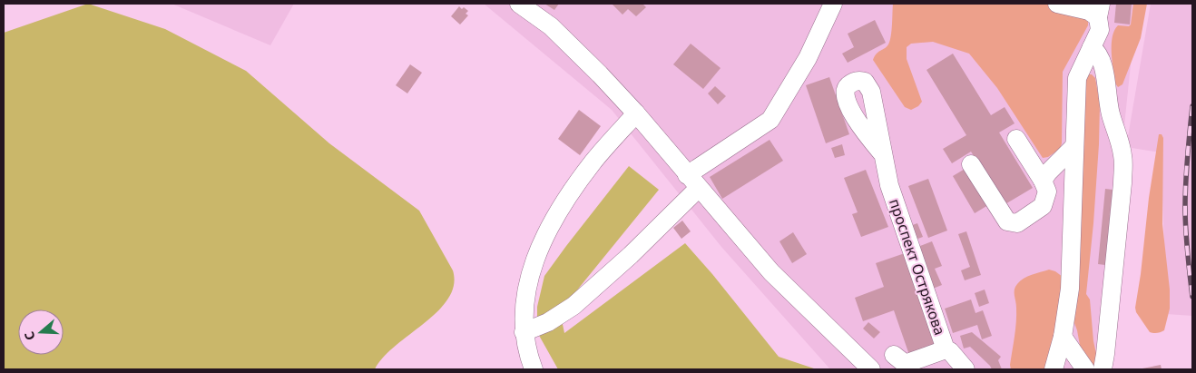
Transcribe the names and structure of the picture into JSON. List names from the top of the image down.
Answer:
{
  "streets": {
    "street": ["проспект Острякова"]
  },
  "north": "left"
}
